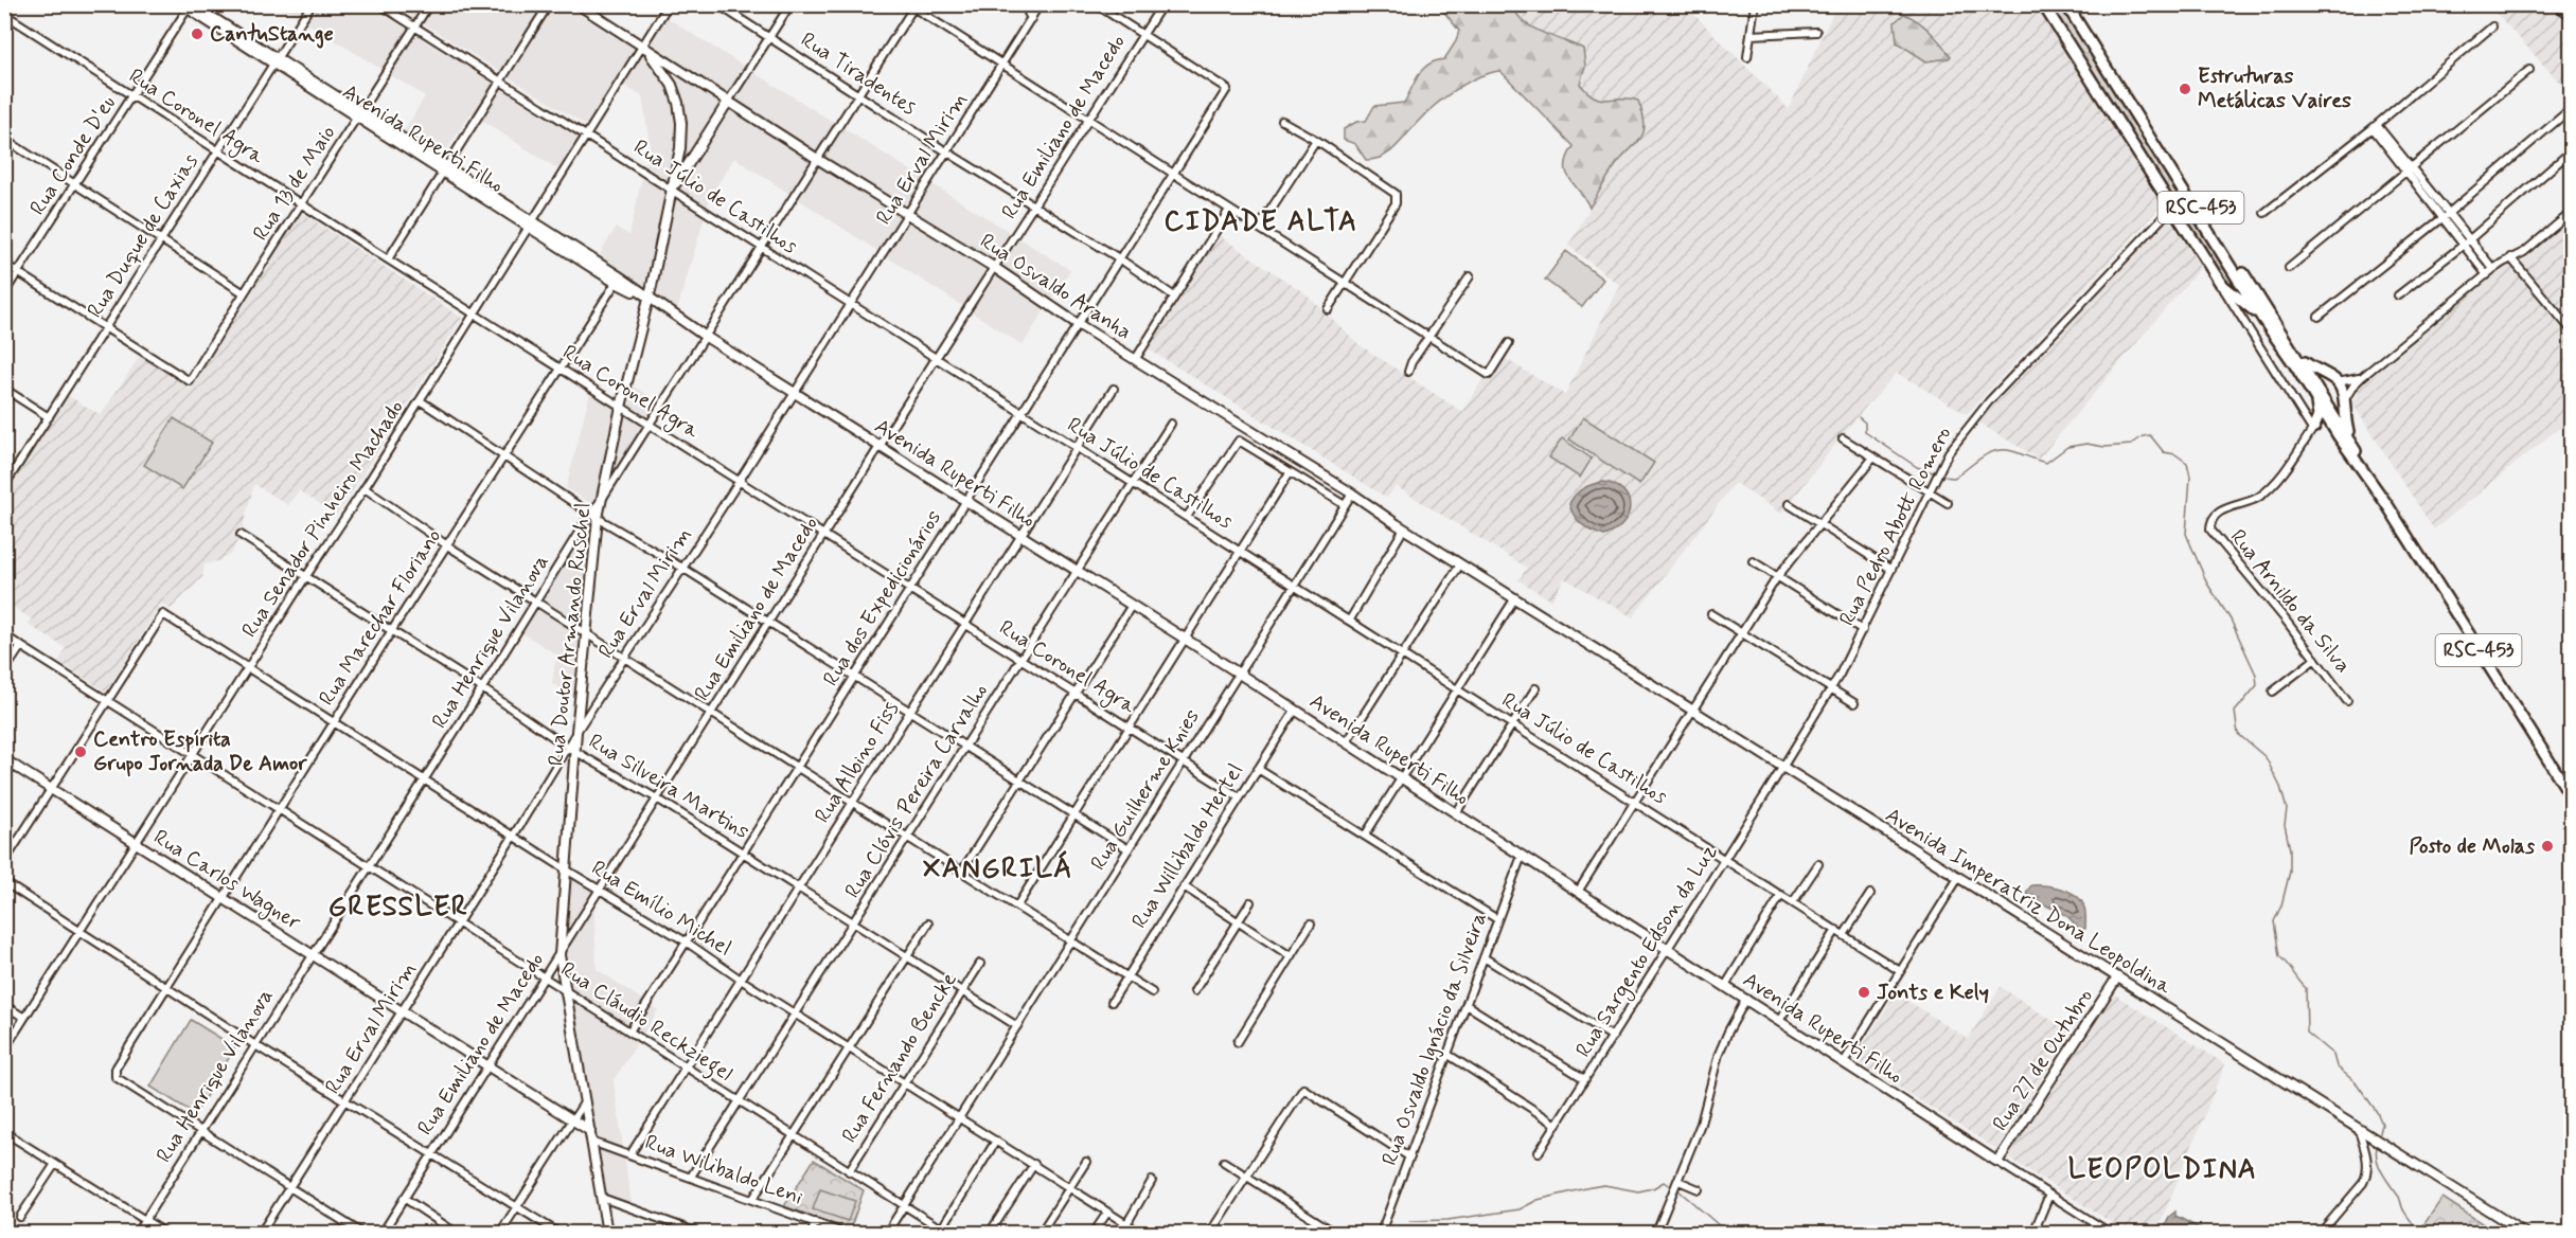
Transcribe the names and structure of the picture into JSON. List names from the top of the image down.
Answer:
{
  "streets": {
    "highway": ["RSC-453"],
    "main road": [
      "Avenida Ruperti Filho",
      "Rua Osvaldo Aranha",
      "Rua Doutor Armando Ruschel",
      "Rua Carlos Wagner",
      "Avenida Imperatriz Dona Leopoldina",
      "Rua 27 de Outubro"
    ],
    "street": [
      "Rua Tiradentes",
      "Rua Coronel Agra",
      "Rua Emiliano de Macedo",
      "Rua Conde D'eu",
      "Rua Erval Mirim",
      "Rua 13 de Maio",
      "Rua Júlio de Castilhos",
      "Rua Duque de Caxias",
      "Rua Senador Pinheiro Machado",
      "Rua Pedro Abott Romero",
      "Rua dos Expedicionários",
      "Rua Arnildo da Silva",
      "Rua Marechar Floriano",
      "Rua Henrique Vilanova",
      "Rua Albino Fiss",
      "Rua Silveira Martins",
      "Rua Guilherme Knies",
      "Rua Clóvis Pereira Carvalho",
      "Rua Willibaldo Hertel",
      "Rua Emílio Michel",
      "Rua Sargento Edson da Luz",
      "Rua Cláudio Reckziegel",
      "Rua Osvaldo Ignácio da Silveira",
      "Rua Fernando Bencke",
      "Rua Wilibaldo Leni"
    ]
  },
  "crossings": [
    ["Rua Tiradentes", "Rua Emiliano de Macedo"],
    ["Rua Tiradentes", "Rua Erval Mirim"],
    ["Rua Tiradentes", "Rua dos Expedicionários"],
    ["Rua Coronel Agra", "Rua Emiliano de Macedo"],
    ["Rua Coronel Agra", "Rua Conde D'eu"],
    ["Rua Coronel Agra", "Rua Erval Mirim"],
    ["Rua Coronel Agra", "Rua 13 de Maio"],
    ["Rua Coronel Agra", "Rua Duque de Caxias"],
    ["Rua Coronel Agra", "Rua Senador Pinheiro Machado"],
    ["Rua Coronel Agra", "Rua dos Expedicionários"],
    ["Rua Coronel Agra", "Rua Marechar Floriano"],
    ["Rua Coronel Agra", "Rua Doutor Armando Ruschel"],
    ["Rua Coronel Agra", "Rua Albino Fiss"],
    ["Rua Coronel Agra", "Rua Guilherme Knies"],
    ["Rua Coronel Agra", "Rua Clóvis Pereira Carvalho"],
    ["Rua Coronel Agra", "Rua Willibaldo Hertel"],
    ["Rua Emiliano de Macedo", "Avenida Ruperti Filho"],
    ["Rua Emiliano de Macedo", "Rua Júlio de Castilhos"],
    ["Rua Emiliano de Macedo", "Rua Osvaldo Aranha"],
    ["Rua Emiliano de Macedo", "Rua dos Expedicionários"],
    ["Rua Emiliano de Macedo", "Rua Doutor Armando Ruschel"],
    ["Rua Emiliano de Macedo", "Rua Silveira Martins"],
    ["Rua Emiliano de Macedo", "Rua Carlos Wagner"],
    ["Rua Emiliano de Macedo", "Rua Emílio Michel"],
    ["Rua Emiliano de Macedo", "Rua Cláudio Reckziegel"],
    ["Avenida Ruperti Filho", "Rua Conde D'eu"],
    ["Avenida Ruperti Filho", "Rua Erval Mirim"],
    ["Avenida Ruperti Filho", "Rua 13 de Maio"],
    ["Avenida Ruperti Filho", "Rua Duque de Caxias"],
    ["Avenida Ruperti Filho", "Rua Senador Pinheiro Machado"],
    ["Avenida Ruperti Filho", "Rua dos Expedicionários"],
    ["Avenida Ruperti Filho", "Rua Marechar Floriano"],
    ["Avenida Ruperti Filho", "Rua Doutor Armando Ruschel"],
    ["Avenida Ruperti Filho", "Rua Albino Fiss"],
    ["Avenida Ruperti Filho", "Rua Guilherme Knies"],
    ["Avenida Ruperti Filho", "Rua Clóvis Pereira Carvalho"],
    ["Avenida Ruperti Filho", "Rua Willibaldo Hertel"],
    ["Avenida Ruperti Filho", "Rua Sargento Edson da Luz"],
    ["Avenida Ruperti Filho", "Rua Osvaldo Ignácio da Silveira"],
    ["Avenida Ruperti Filho", "Rua 27 de Outubro"],
    ["Rua Erval Mirim", "Rua Júlio de Castilhos"],
    ["Rua Erval Mirim", "Rua Osvaldo Aranha"],
    ["Rua Erval Mirim", "Rua Doutor Armando Ruschel"],
    ["Rua Erval Mirim", "Rua Silveira Martins"],
    ["Rua Erval Mirim", "Rua Carlos Wagner"],
    ["Rua Erval Mirim", "Rua Emílio Michel"],
    ["Rua Erval Mirim", "Rua Cláudio Reckziegel"],
    ["Rua 13 de Maio", "Rua Júlio de Castilhos"],
    ["Rua 13 de Maio", "Rua Duque de Caxias"],
    ["Rua Júlio de Castilhos", "Rua Senador Pinheiro Machado"],
    ["Rua Júlio de Castilhos", "Rua dos Expedicionários"],
    ["Rua Júlio de Castilhos", "Rua Doutor Armando Ruschel"],
    ["Rua Júlio de Castilhos", "Rua Albino Fiss"],
    ["Rua Júlio de Castilhos", "Rua Guilherme Knies"],
    ["Rua Júlio de Castilhos", "Rua Clóvis Pereira Carvalho"],
    ["Rua Júlio de Castilhos", "Rua Sargento Edson da Luz"],
    ["Rua Osvaldo Aranha", "Rua Senador Pinheiro Machado"],
    ["Rua Osvaldo Aranha", "Rua dos Expedicionários"],
    ["Rua Osvaldo Aranha", "Rua Doutor Armando Ruschel"],
    ["Rua Osvaldo Aranha", "Rua Guilherme Knies"],
    ["Rua Osvaldo Aranha", "Avenida Imperatriz Dona Leopoldina"],
    ["Rua Senador Pinheiro Machado", "Rua Doutor Armando Ruschel"],
    ["Rua Senador Pinheiro Machado", "Rua Silveira Martins"],
    ["Rua Senador Pinheiro Machado", "Rua Carlos Wagner"],
    ["Rua Senador Pinheiro Machado", "Rua Emílio Michel"],
    ["Rua Senador Pinheiro Machado", "Rua Cláudio Reckziegel"],
    ["Rua Pedro Abott Romero", "Avenida Imperatriz Dona Leopoldina"],
    ["Rua Pedro Abott Romero", "Rua Sargento Edson da Luz"],
    ["Rua dos Expedicionários", "Rua Silveira Martins"],
    ["Rua dos Expedicionários", "Rua Emílio Michel"],
    ["Rua dos Expedicionários", "Rua Cláudio Reckziegel"],
    ["Rua Marechar Floriano", "Rua Henrique Vilanova"],
    ["Rua Marechar Floriano", "Rua Silveira Martins"],
    ["Rua Marechar Floriano", "Rua Carlos Wagner"],
    ["Rua Marechar Floriano", "Rua Emílio Michel"],
    ["Rua Marechar Floriano", "Rua Cláudio Reckziegel"],
    ["Rua Doutor Armando Ruschel", "Rua Henrique Vilanova"],
    ["Rua Doutor Armando Ruschel", "Rua Silveira Martins"],
    ["Rua Doutor Armando Ruschel", "Rua Carlos Wagner"],
    ["Rua Doutor Armando Ruschel", "Rua Emílio Michel"],
    ["Rua Doutor Armando Ruschel", "Rua Cláudio Reckziegel"],
    ["Rua Doutor Armando Ruschel", "Rua Wilibaldo Leni"],
    ["Rua Henrique Vilanova", "Rua Silveira Martins"],
    ["Rua Henrique Vilanova", "Rua Carlos Wagner"],
    ["Rua Henrique Vilanova", "Rua Emílio Michel"],
    ["Rua Henrique Vilanova", "Rua Cláudio Reckziegel"],
    ["Rua Albino Fiss", "Rua Silveira Martins"],
    ["Rua Albino Fiss", "Rua Emílio Michel"],
    ["Rua Albino Fiss", "Rua Cláudio Reckziegel"],
    ["Rua Albino Fiss", "Rua Wilibaldo Leni"],
    ["Rua Silveira Martins", "Rua Guilherme Knies"],
    ["Rua Silveira Martins", "Rua Clóvis Pereira Carvalho"],
    ["Rua Silveira Martins", "Rua Fernando Bencke"],
    ["Rua Guilherme Knies", "Rua Emílio Michel"],
    ["Rua Guilherme Knies", "Rua Cláudio Reckziegel"],
    ["Rua Clóvis Pereira Carvalho", "Rua Emílio Michel"],
    ["Rua Clóvis Pereira Carvalho", "Rua Cláudio Reckziegel"],
    ["Rua Clóvis Pereira Carvalho", "Rua Wilibaldo Leni"],
    ["Avenida Imperatriz Dona Leopoldina", "Rua Sargento Edson da Luz"],
    ["Avenida Imperatriz Dona Leopoldina", "Rua 27 de Outubro"],
    ["Rua Emílio Michel", "Rua Cláudio Reckziegel"],
    ["Rua Emílio Michel", "Rua Fernando Bencke"],
    ["Rua Cláudio Reckziegel", "Rua Fernando Bencke"]
  ],
  "districts": [
    "CIDADE ALTA",
    "XANGRILÁ",
    "GRESSLER",
    "LEOPOLDINA"
  ],
  "places": [
    "CantuStange",
    "Estruturas Metálicas Vaires",
    "Centro Espírita Grupo Jornada De Amor",
    "Posto de Molas",
    "Jonts e Kely"
  ]
}
